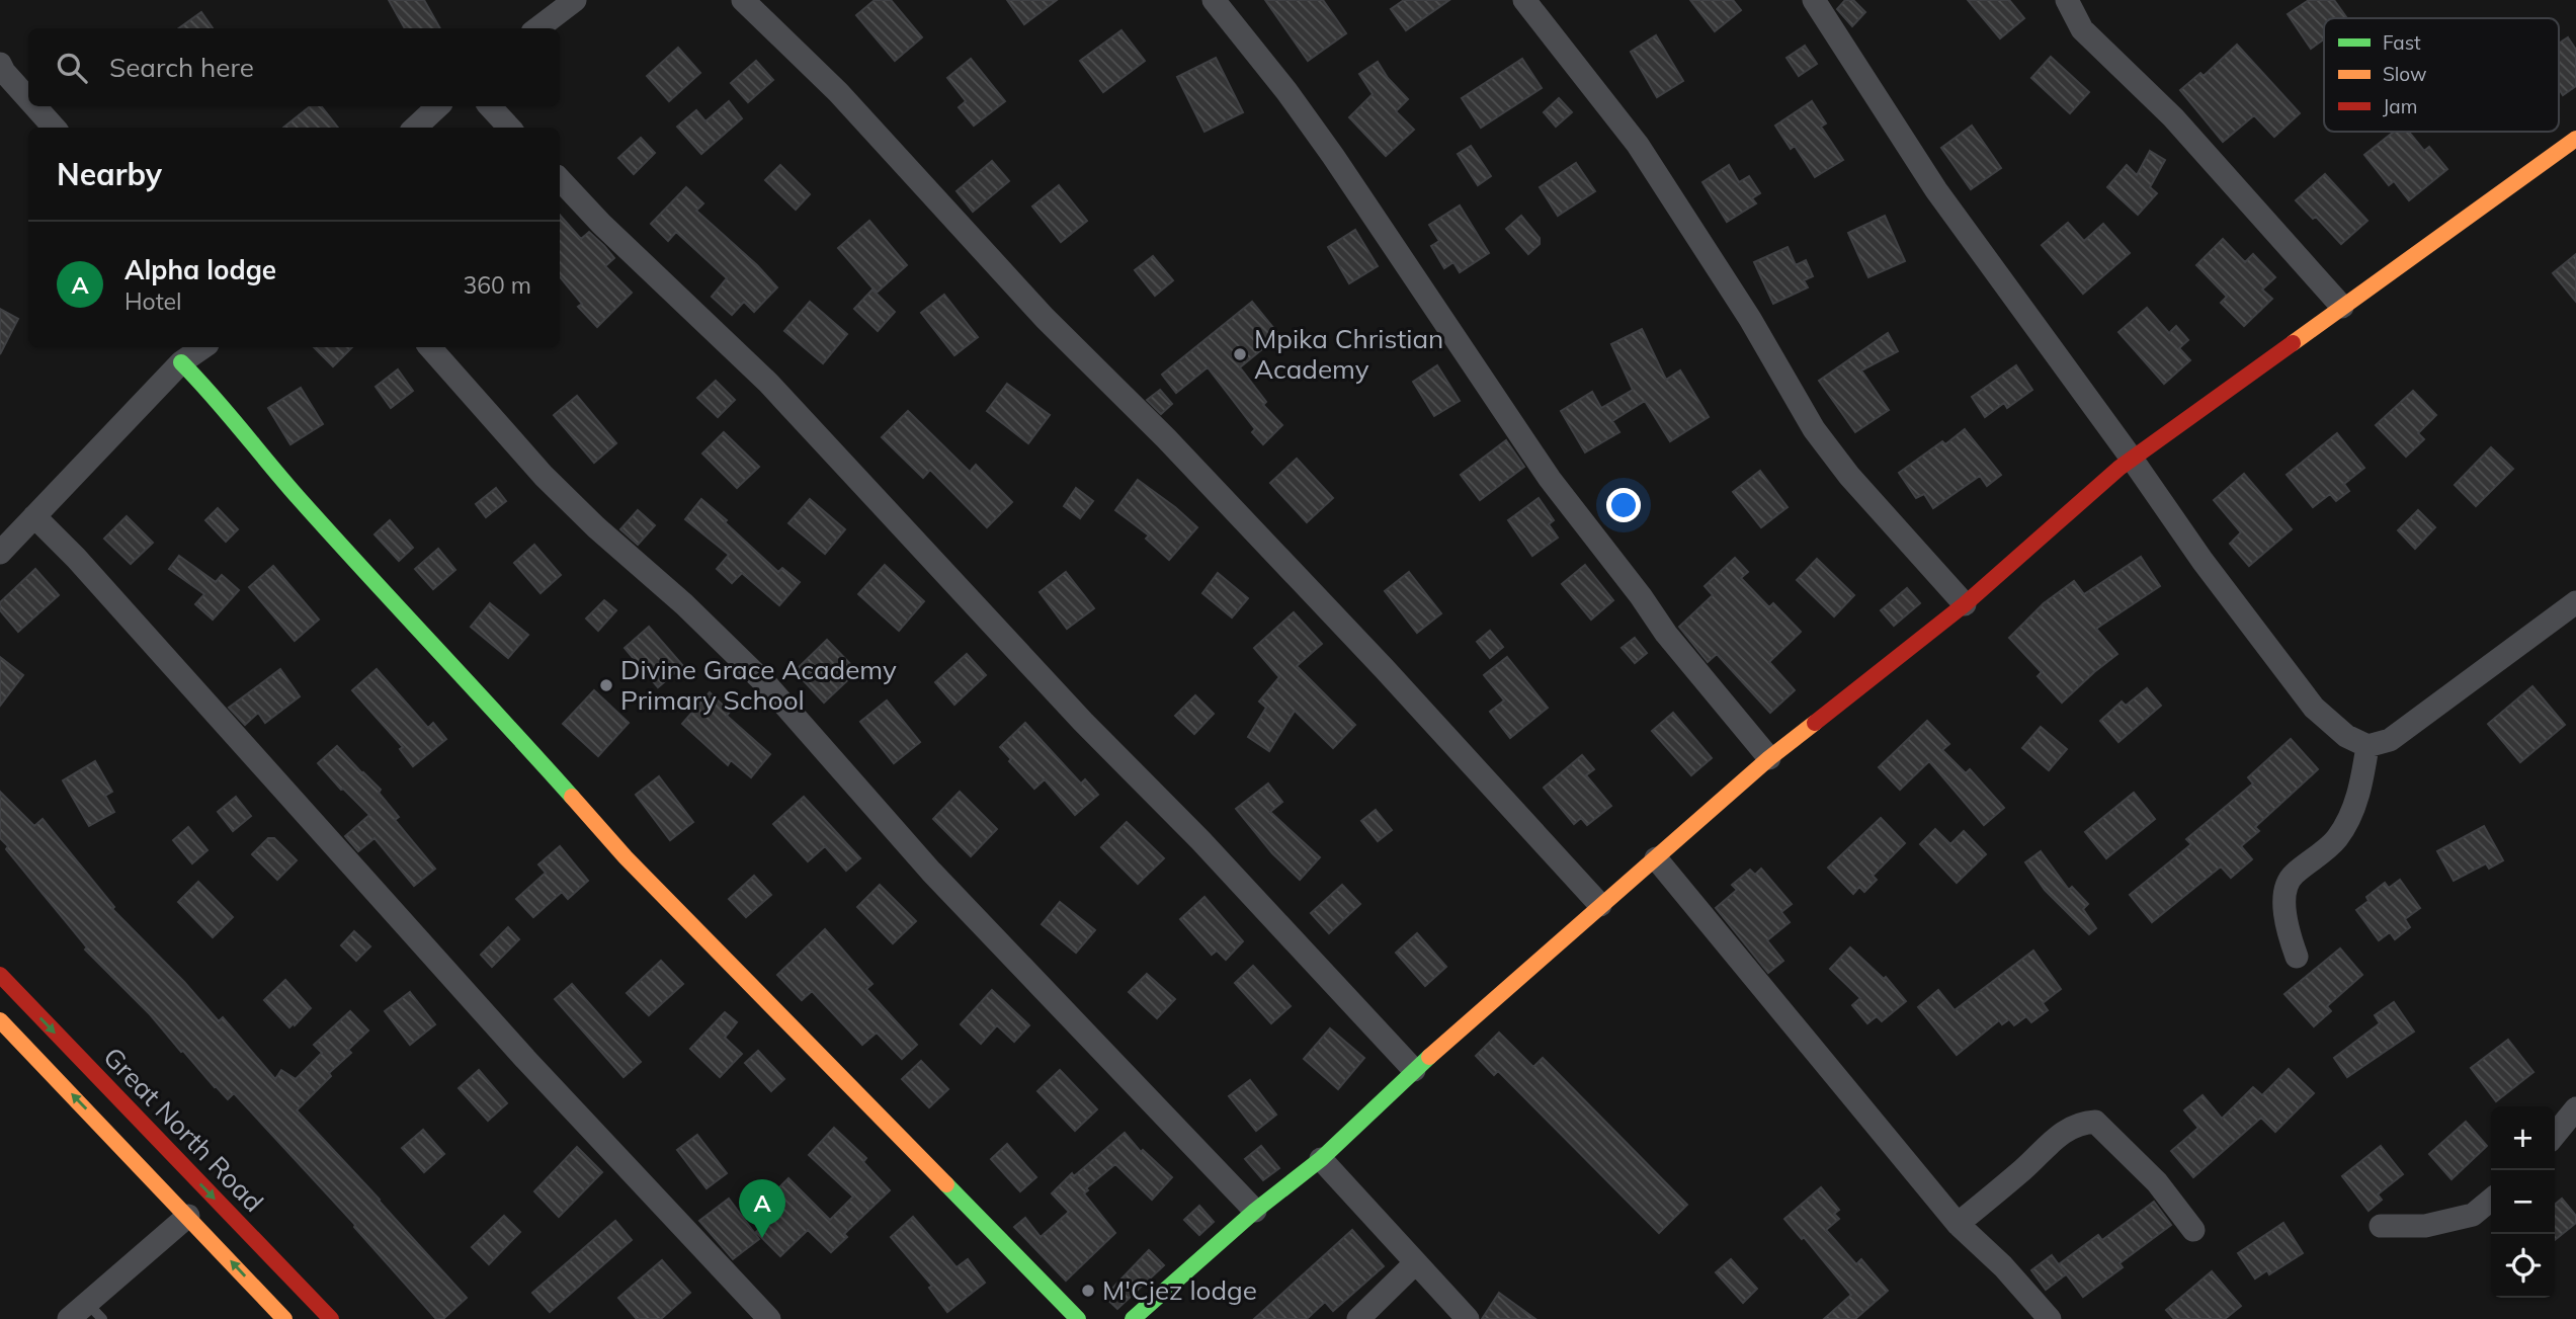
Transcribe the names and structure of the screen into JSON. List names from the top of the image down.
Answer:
{
  "streets": {
    "main road": ["Great North Road"]
  },
  "places": ["Mpika Christian Academy", "Divine Grace Academy Primary School", "M'Cjez lodge"],
  "legend": ["Fast", "Slow", "Jam"],
  "page": {
    "search": "Search here",
    "heading": "Nearby",
    "list": [
      {
        "mark": "A",
        "name": "Alpha lodge",
        "note": "Hotel",
        "value": "360 m"
      }
    ],
    "map_buttons": ["+", "−"],
    "pins": "A"
  }
}
